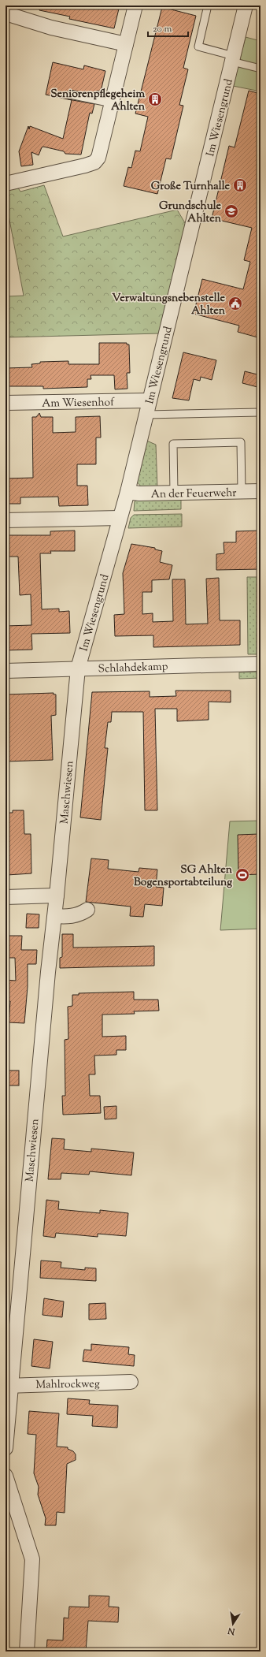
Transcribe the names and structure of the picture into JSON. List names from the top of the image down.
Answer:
{
  "streets": {
    "street": [
      "Im Wiesengrund",
      "Am Wiesenhof",
      "An der Feuerwehr",
      "Schlahdekamp",
      "Maschwiesen",
      "Mahlrockweg"
    ]
  },
  "crossings": [
    ["Im Wiesengrund", "Am Wiesenhof"],
    ["Im Wiesengrund", "An der Feuerwehr"],
    ["Im Wiesengrund", "Schlahdekamp"],
    ["Im Wiesengrund", "Maschwiesen"],
    ["Schlahdekamp", "Maschwiesen"],
    ["Maschwiesen", "Mahlrockweg"]
  ],
  "places": {
    "building": ["Seniorenpflegeheim Ahlten", "Große Turnhalle"],
    "school or university": ["Grundschule Ahlten"],
    "public building": ["Verwaltungsnebenstelle Ahlten"],
    "sports": ["SG Ahlten Bogensportabteilung"]
  },
  "scale_bar": "20 m",
  "north": "bottom"
}
